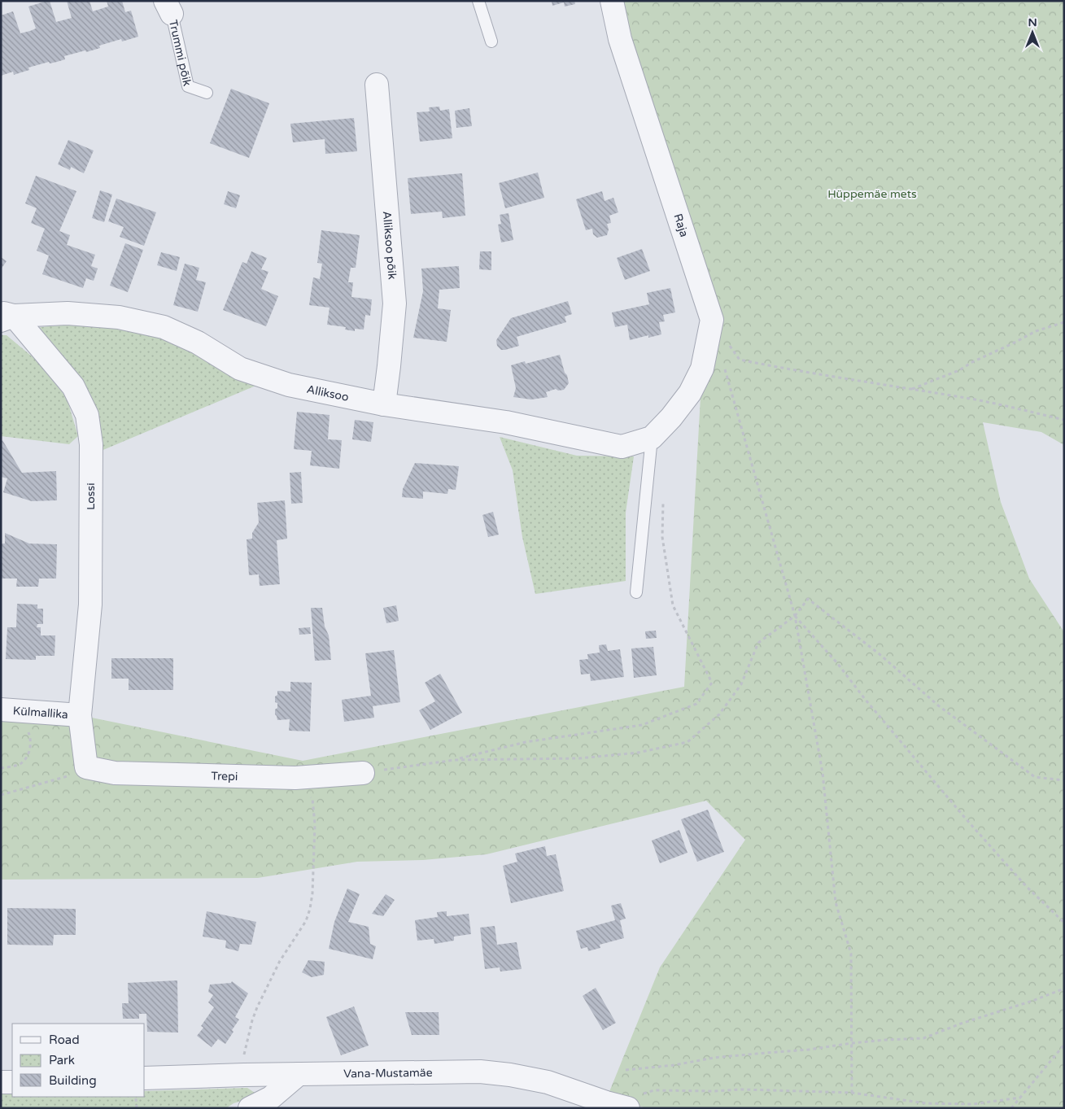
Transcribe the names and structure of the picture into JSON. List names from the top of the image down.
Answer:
{
  "streets": {
    "street": [
      "Raja",
      "Alliksoo põik",
      "Alliksoo",
      "Lossi",
      "Külmallika",
      "Trepi",
      "Vana-Mustamäe"
    ],
    "lane": ["Trummi põik"]
  },
  "crossings": [
    ["Raja", "Alliksoo"],
    ["Alliksoo põik", "Alliksoo"],
    ["Alliksoo", "Lossi"],
    ["Lossi", "Külmallika"]
  ],
  "parks": ["Hüppemäe mets"],
  "legend": ["Road", "Park", "Building"],
  "north": "top"
}
